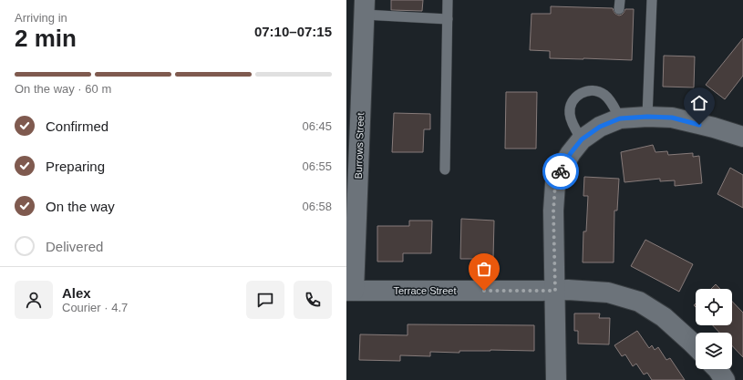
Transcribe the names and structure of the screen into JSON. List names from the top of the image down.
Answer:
{
  "streets": {
    "street": ["Burrows Street", "Terrace Street"]
  },
  "crossings": [
    ["Burrows Street", "Terrace Street"]
  ],
  "page": {
    "heading": ["2 min", "Arriving in", "07:10–07:15"],
    "panel": ["Alex", "Courier · 4.7"],
    "bar": "On the way · 60 m",
    "list": [
      ["Confirmed", "06:45"],
      ["Preparing", "06:55"],
      ["On the way", "06:58"],
      "Delivered"
    ]
  }
}
